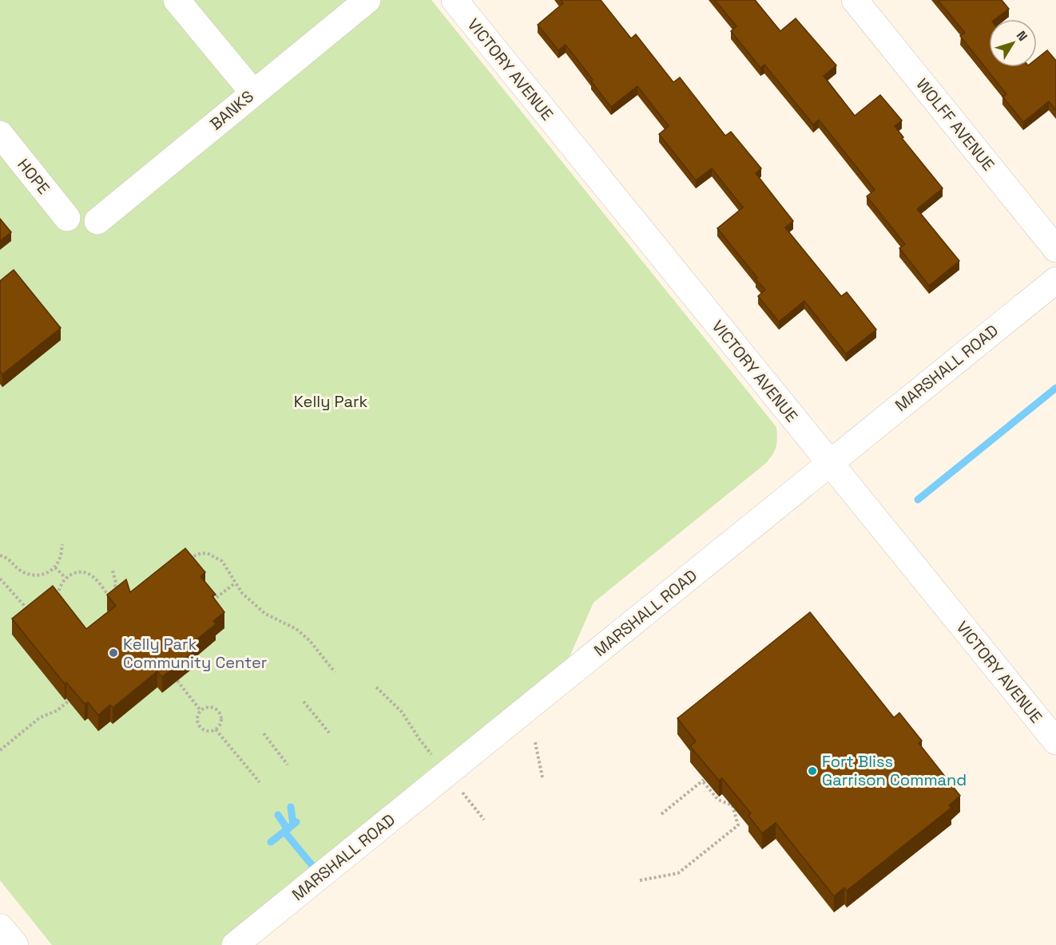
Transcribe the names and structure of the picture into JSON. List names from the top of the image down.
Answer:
{
  "streets": {
    "street": [
      "VICTORY AVENUE",
      "BANKS",
      "WOLFF AVENUE",
      "HOPE",
      "MARSHALL ROAD"
    ]
  },
  "crossings": [
    ["VICTORY AVENUE", "MARSHALL ROAD"]
  ],
  "parks": ["Kelly Park"],
  "places": ["Kelly Park Community Center", "Fort Bliss Garrison Command"],
  "north": "top right"
}
